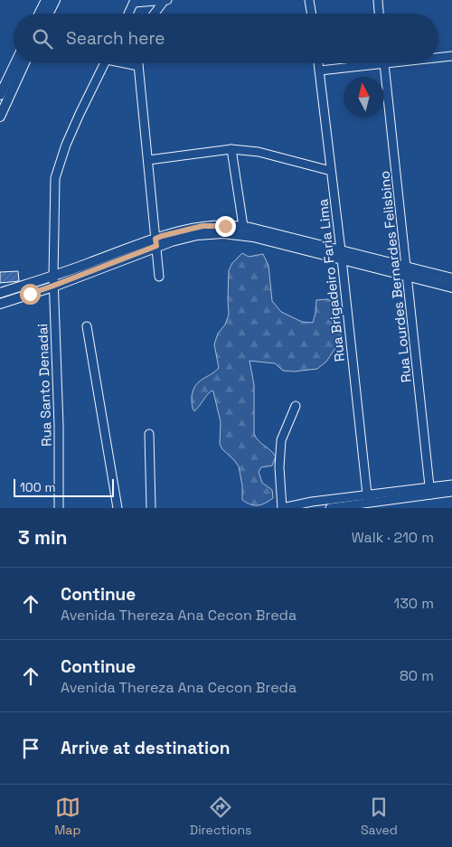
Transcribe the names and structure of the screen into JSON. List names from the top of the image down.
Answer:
{
  "streets": {
    "street": ["Rua Lourdes Bernardes Felisbino", "Rua Brigadeiro Faria Lima", "Rua Santo Denadai"]
  },
  "scale_bar": "100 m",
  "north": "top",
  "page": {
    "search": "Search here",
    "scale": "100 m",
    "heading": ["3 min", "Walk · 210 m"],
    "list": [
      ["Continue", "Avenida Thereza Ana Cecon Breda", "130 m"],
      ["Continue", "Avenida Thereza Ana Cecon Breda", "80 m"],
      "Arrive at destination"
    ],
    "nav": ["Map", "Directions", "Saved"]
  }
}
